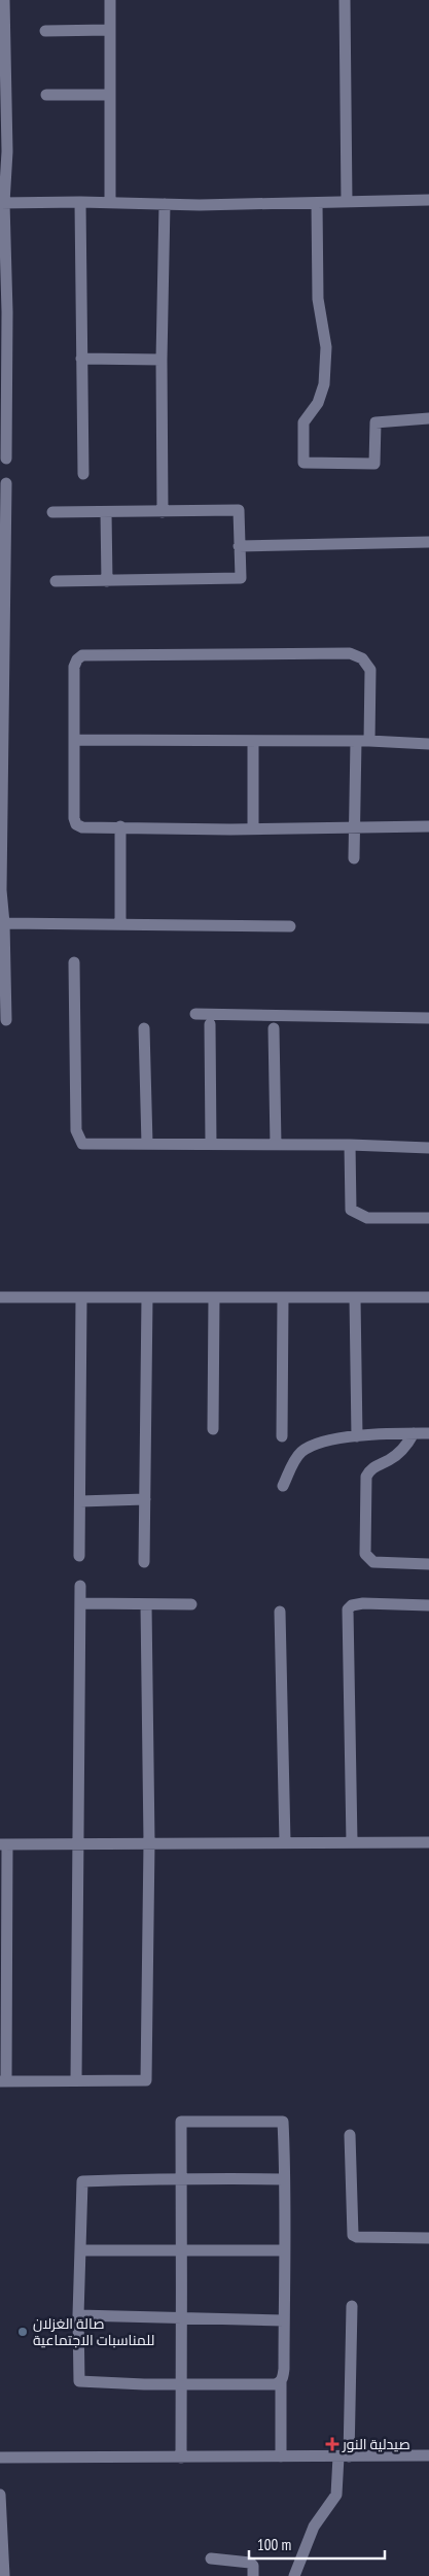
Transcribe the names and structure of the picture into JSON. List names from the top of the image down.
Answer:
{
  "places": {
    "other": ["صالة الغزلان للمناسبات الاجتماعية"],
    "health": ["صيدلية النور"]
  },
  "scale_bar": "100 m"
}
